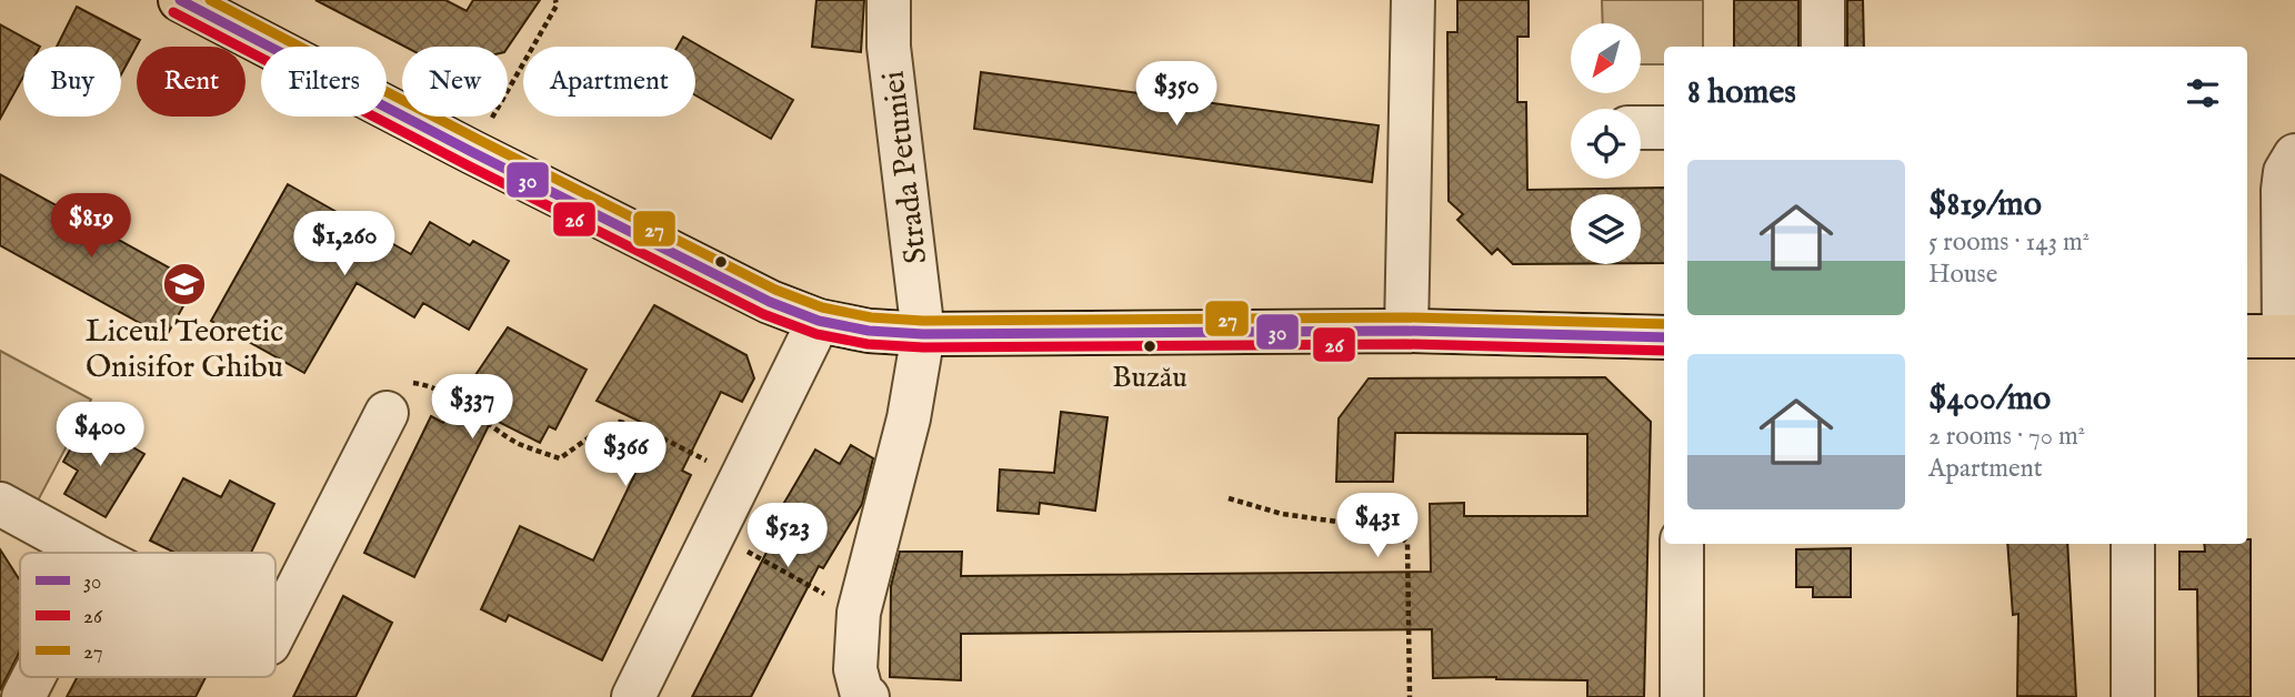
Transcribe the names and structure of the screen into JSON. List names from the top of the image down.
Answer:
{
  "streets": {
    "street": ["Strada Petuniei"]
  },
  "places": {
    "school or university": ["Liceul Teoretic Onisifor Ghibu"],
    "other": ["Buzău"]
  },
  "lines": ["transit line 30", "transit line 27", "transit line 26"],
  "legend": ["30", "26", "27"],
  "north": "bottom left",
  "page": {
    "chip": [
      "Buy",
      "Rent",
      "Filters",
      "New",
      "Apartment"
    ],
    "heading": "8 homes",
    "price": [
      "$350",
      "$819",
      "$1,260",
      "$337",
      "$400",
      "$366",
      "$431",
      "$523"
    ],
    "list": [
      {
        "name": "$819/mo",
        "note": "5 rooms · 143 m² · House"
      },
      {
        "name": "$400/mo",
        "note": "2 rooms · 70 m² · Apartment"
      }
    ]
  }
}
